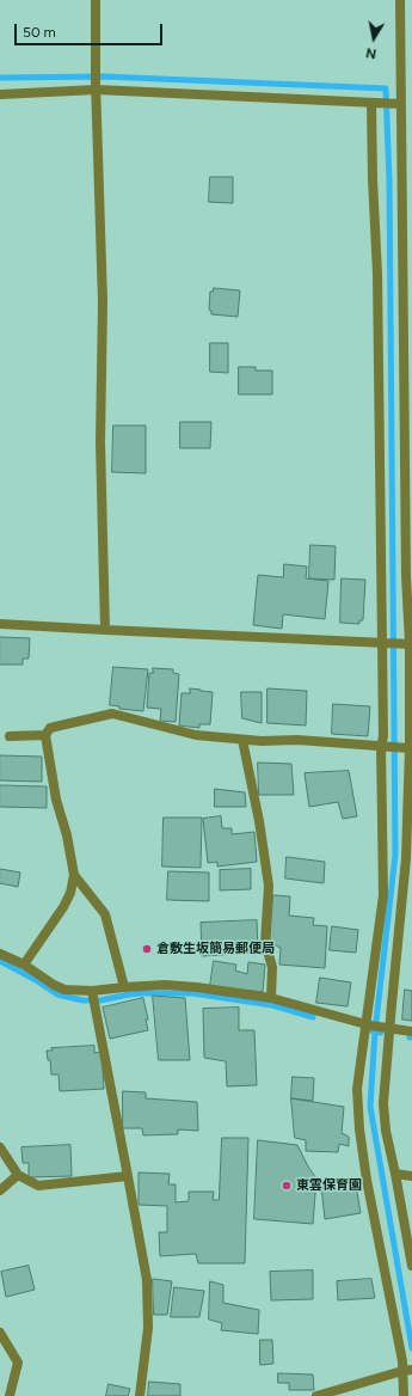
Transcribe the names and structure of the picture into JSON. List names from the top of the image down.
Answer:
{
  "places": ["倉敷生坂簡易郵便局", "東雲保育園"],
  "scale_bar": "50 m",
  "north": "bottom"
}
